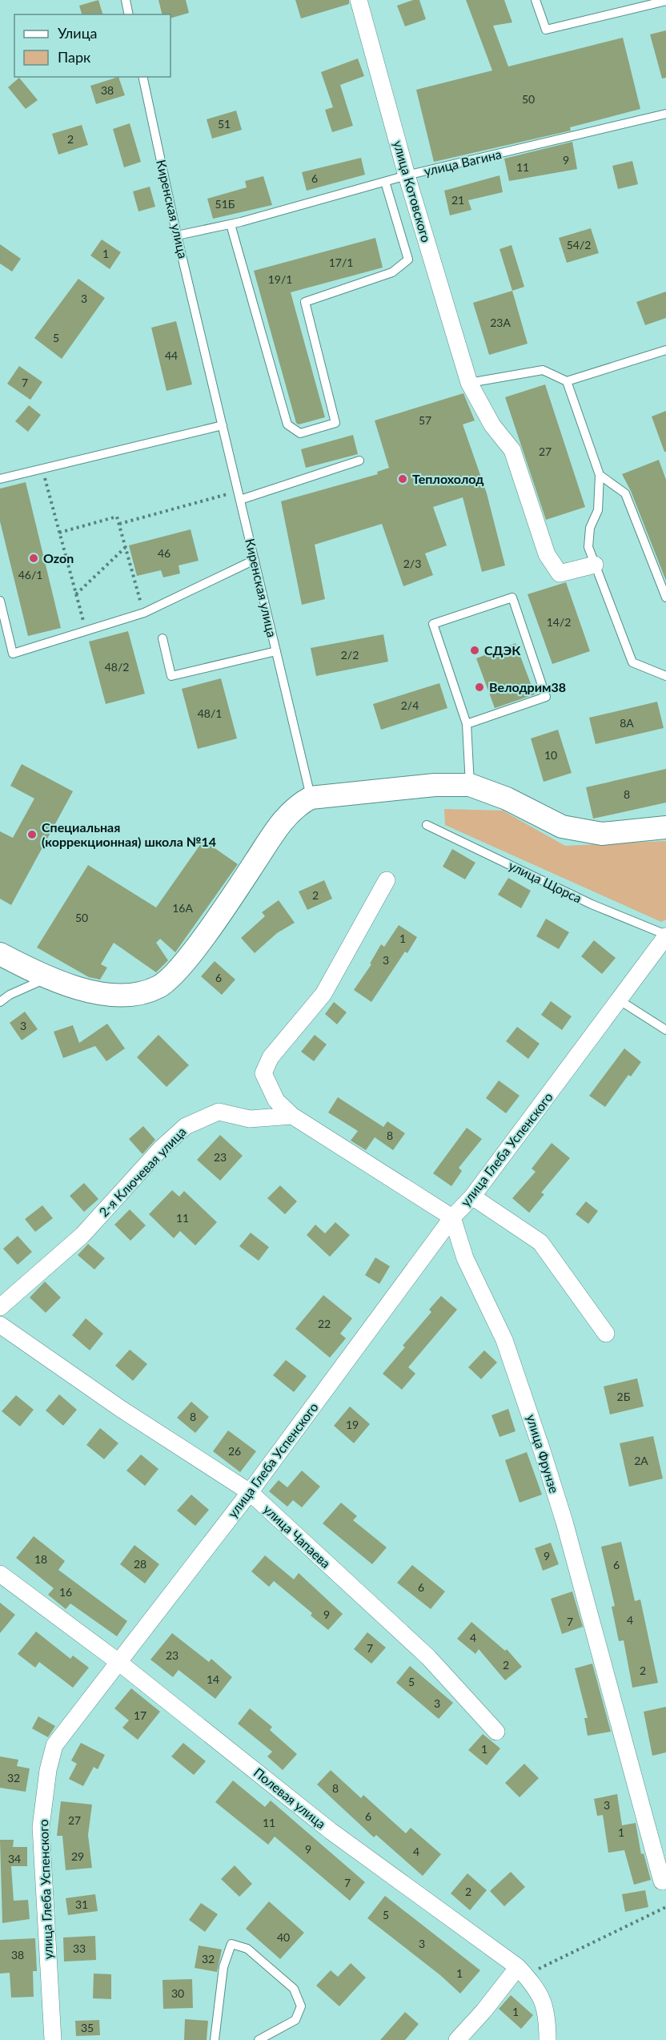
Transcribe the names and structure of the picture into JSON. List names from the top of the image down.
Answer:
{
  "streets": {
    "street": [
      "улица Котовского",
      "улица Глеба Успенского",
      "2-я Ключевая улица",
      "улица Фрунзе",
      "улица Чапаева",
      "Полевая улица"
    ],
    "lane": ["улица Вагина", "Киренская улица", "улица Щорса"]
  },
  "crossings": [
    ["улица Вагина", "улица Котовского"],
    ["улица Вагина", "Киренская улица"],
    ["улица Щорса", "улица Глеба Успенского"],
    ["улица Глеба Успенского", "улица Фрунзе"],
    ["улица Глеба Успенского", "улица Чапаева"],
    ["улица Глеба Успенского", "Полевая улица"]
  ],
  "places": [
    "Теплохолод",
    "Ozon",
    "СДЭК",
    "Велодрим38",
    "Специальная (коррекционная) школа №14"
  ],
  "house_numbers": [
    "38",
    "50",
    "51",
    "2",
    "9",
    "11",
    "6",
    "21",
    "51Б",
    "54/2",
    "1",
    "17/1",
    "19/1",
    "3",
    "23А",
    "5",
    "44",
    "7",
    "57",
    "27",
    "46",
    "2/3",
    "46/1",
    "14/2",
    "2/2",
    "48/2",
    "2/4",
    "48/1",
    "8А",
    "10",
    "8",
    "2",
    "16А",
    "50",
    "1",
    "3",
    "6",
    "3",
    "8",
    "23",
    "11",
    "22",
    "2Б",
    "8",
    "19",
    "26",
    "2А",
    "9",
    "18",
    "28",
    "6",
    "6",
    "16",
    "9",
    "4",
    "7",
    "4",
    "7",
    "23",
    "2",
    "2",
    "14",
    "5",
    "3",
    "17",
    "1",
    "32",
    "8",
    "3",
    "6",
    "27",
    "11",
    "1",
    "9",
    "4",
    "29",
    "34",
    "7",
    "2",
    "31",
    "5",
    "40",
    "3",
    "33",
    "38",
    "32",
    "1",
    "30",
    "1",
    "35"
  ],
  "legend": ["Улица", "Парк"]
}
